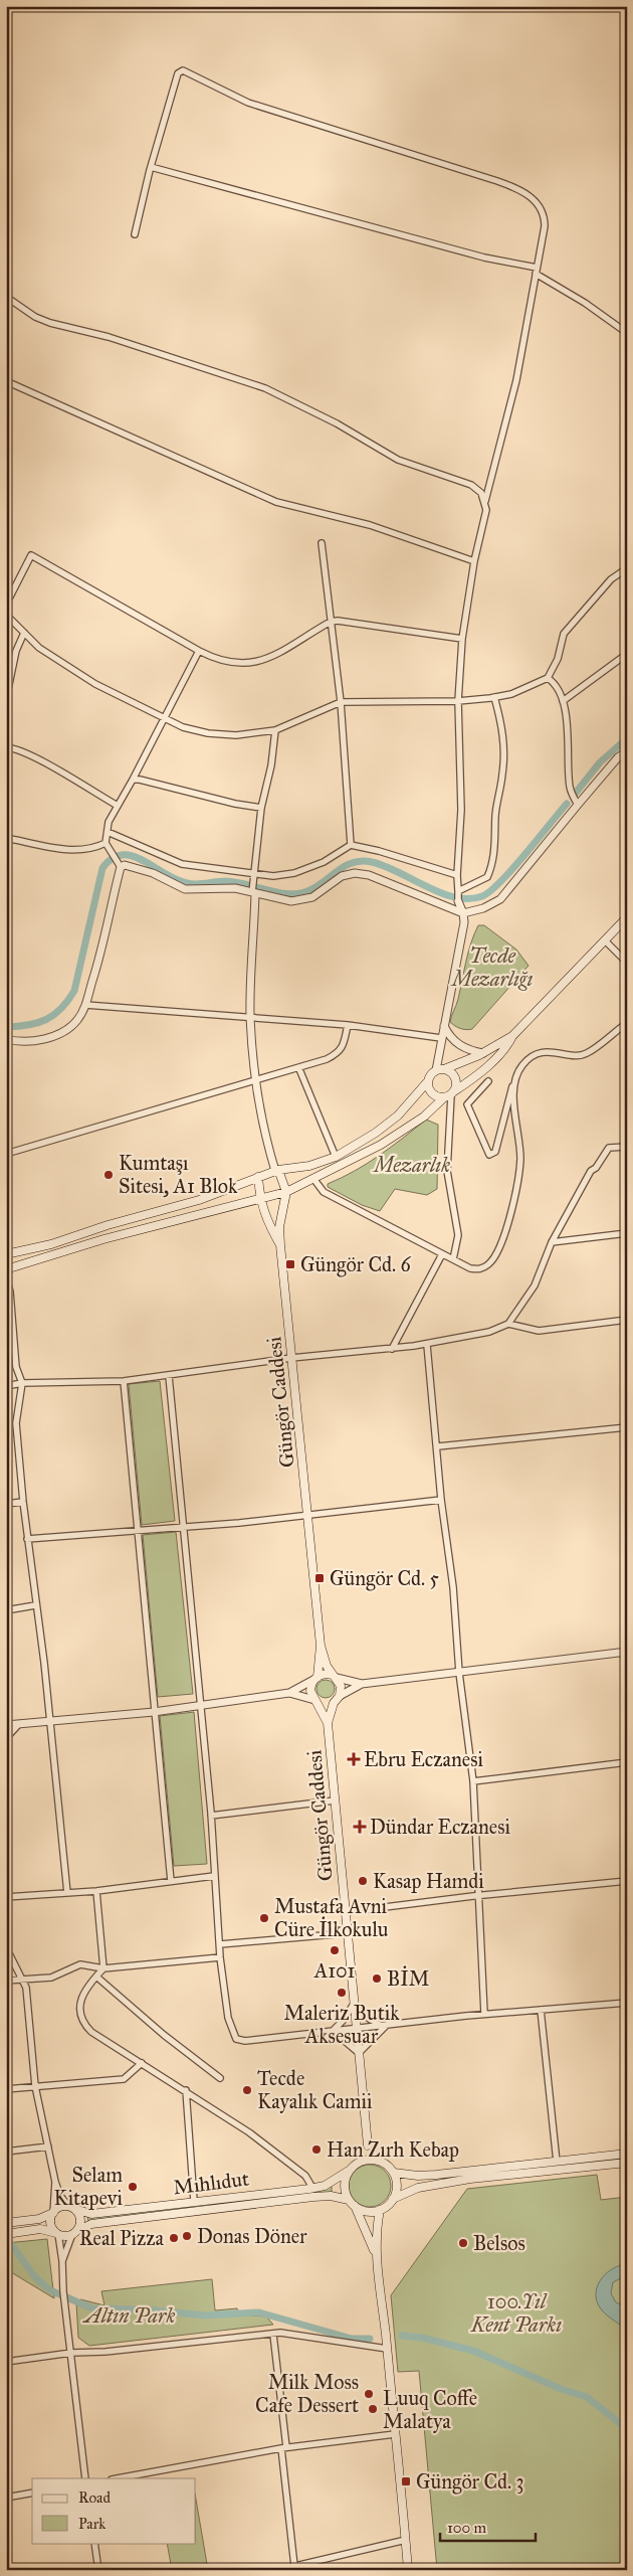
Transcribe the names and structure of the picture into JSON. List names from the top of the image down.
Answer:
{
  "streets": {
    "main road": ["Güngör Caddesi", "Mıhlıdut"]
  },
  "parks": [
    "Tecde Mezarlığı",
    "Mezarlık",
    "100.Yıl Kent Parkı",
    "Altın Park"
  ],
  "places": {
    "other": [
      "Kumtaşı Sitesi, A1 Blok",
      "Kasap Hamdi",
      "Mustafa Avni Cüre İlkokulu",
      "A101",
      "BİM",
      "Maleriz Butik Aksesuar",
      "Tecde Kayalık Camii",
      "Han Zırh Kebap",
      "Selam Kitapevi",
      "Donas Döner",
      "Real Pizza",
      "Belsos",
      "Milk Moss Cafe Dessert",
      "Luuq Coffe Malatya"
    ],
    "transit": ["Güngör Cd. 6", "Güngör Cd. 5", "Güngör Cd. 3"],
    "health": ["Ebru Eczanesi", "Dündar Eczanesi"]
  },
  "legend": ["Road", "Park"],
  "scale_bar": "100 m"
}
